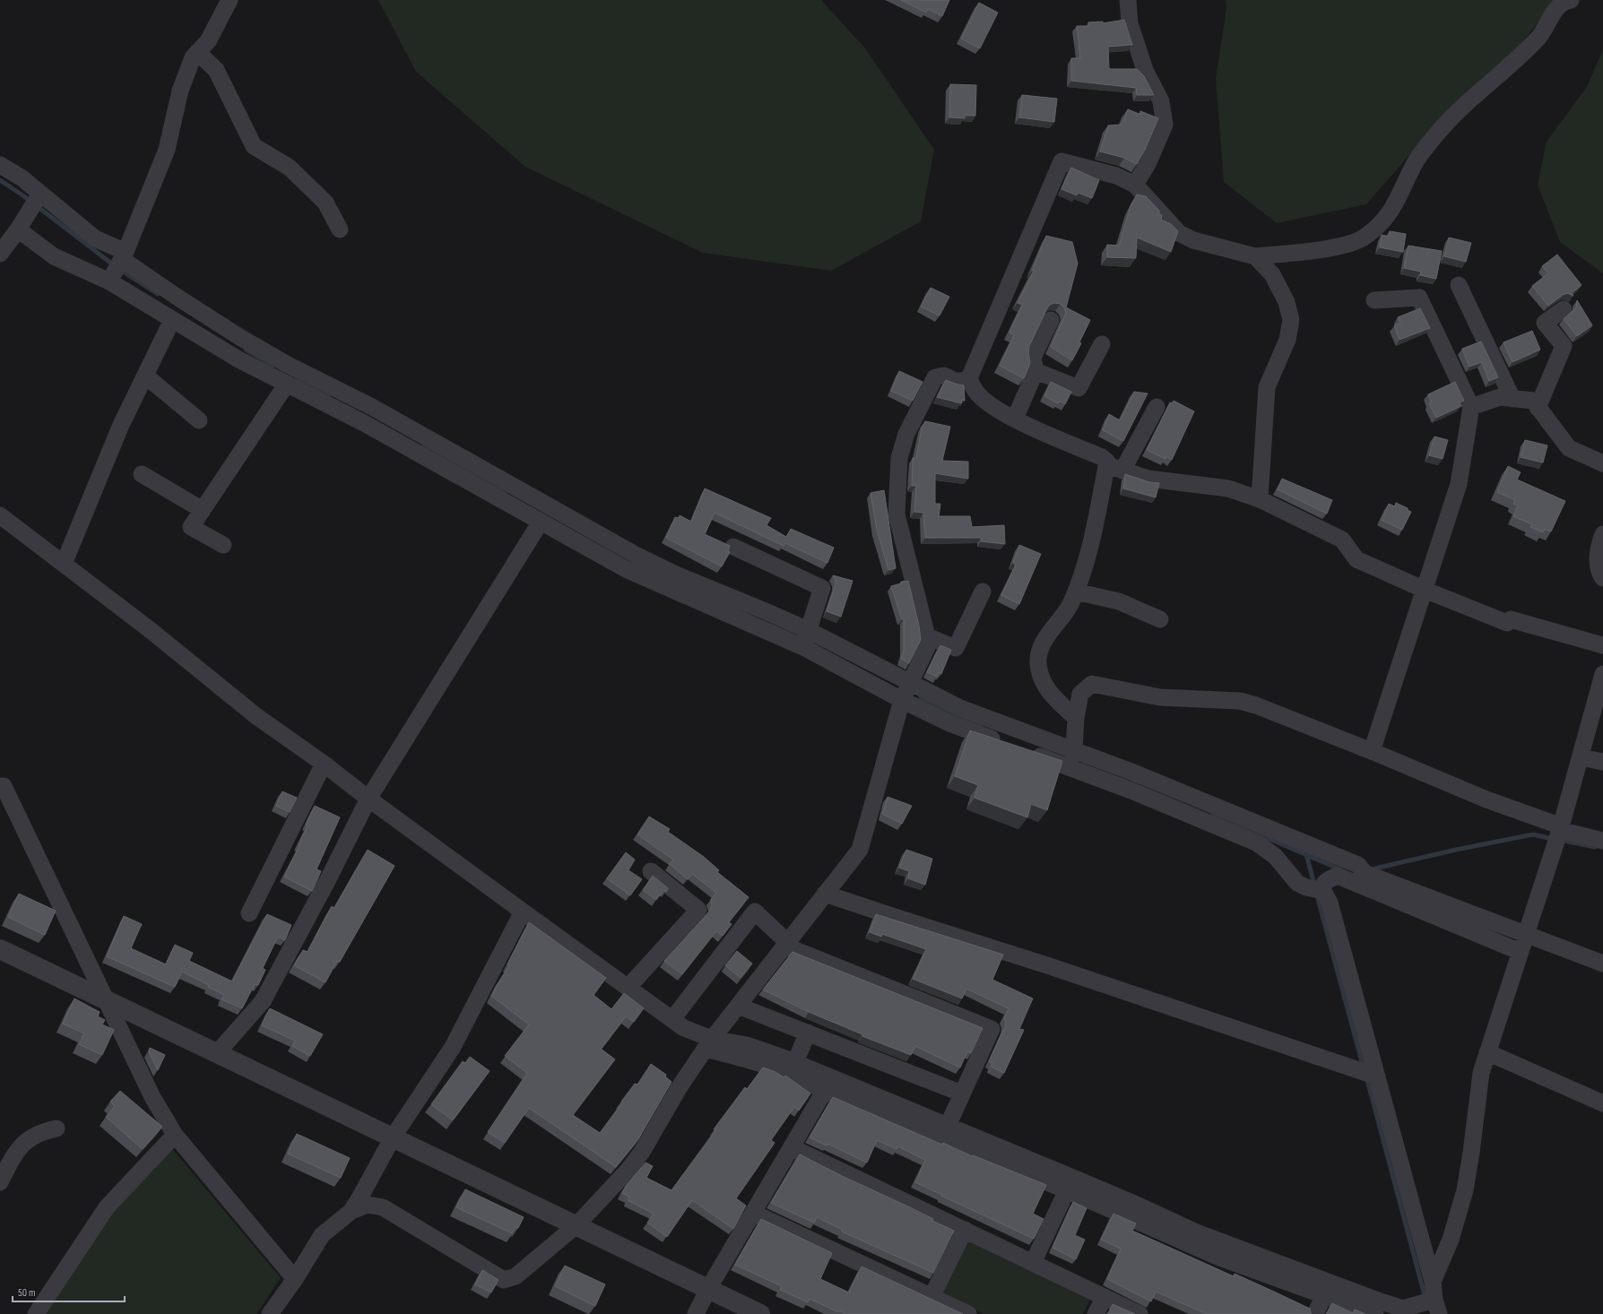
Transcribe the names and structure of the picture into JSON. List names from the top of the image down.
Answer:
{
  "scale_bar": "50 m"
}
